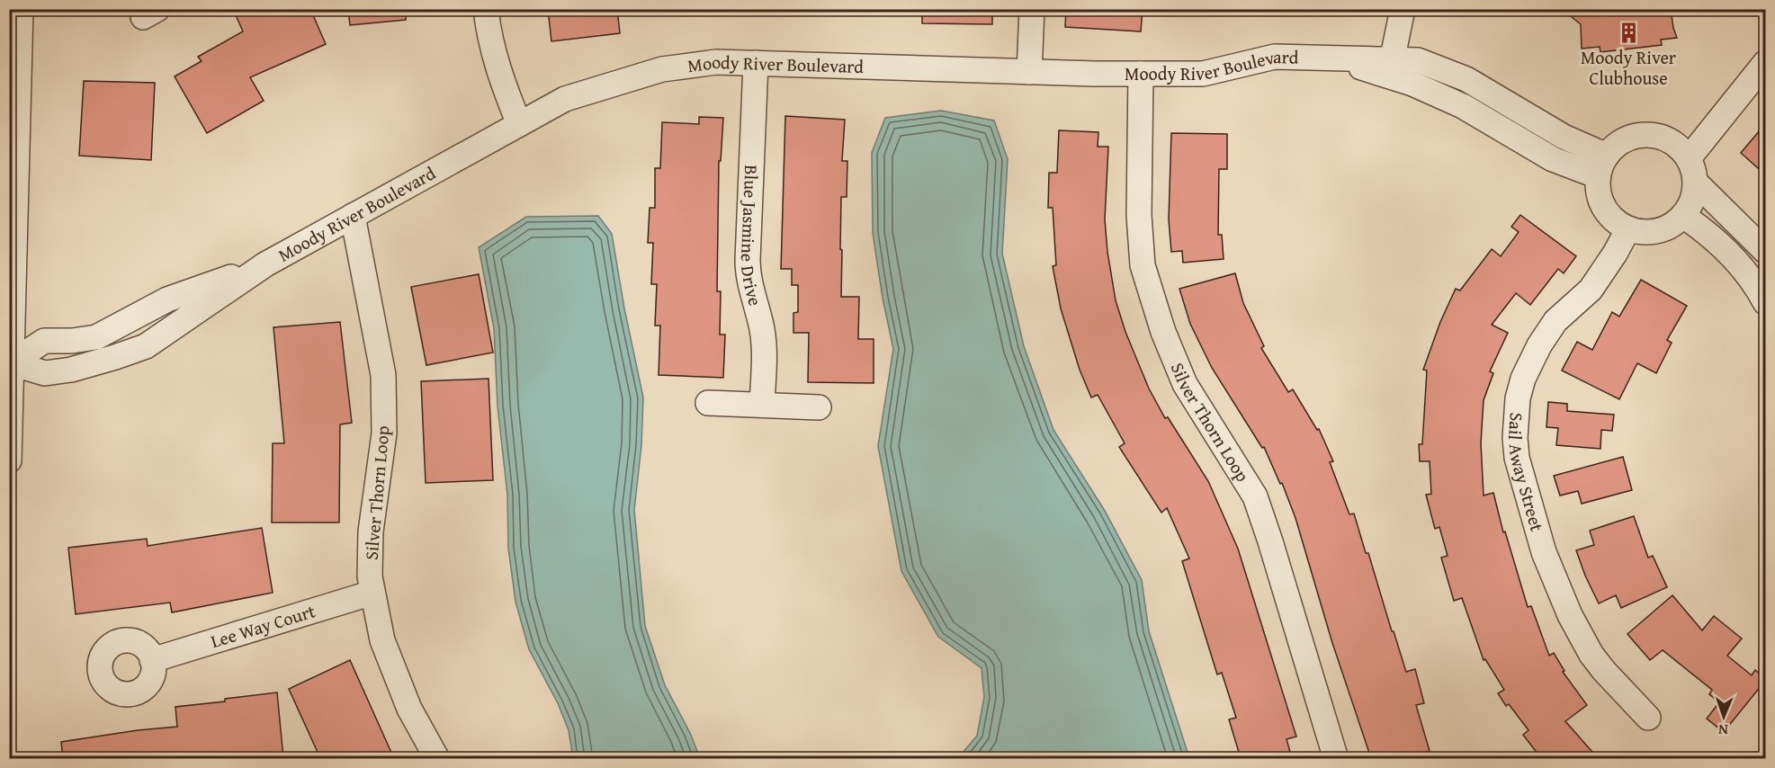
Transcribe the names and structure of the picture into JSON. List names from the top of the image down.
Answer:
{
  "streets": {
    "street": [
      "Moody River Boulevard",
      "Blue Jasmine Drive",
      "Silver Thorn Loop",
      "Sail Away Street",
      "Lee Way Court"
    ]
  },
  "crossings": [
    ["Moody River Boulevard", "Blue Jasmine Drive"],
    ["Moody River Boulevard", "Silver Thorn Loop"],
    ["Moody River Boulevard", "Sail Away Street"],
    ["Silver Thorn Loop", "Lee Way Court"]
  ],
  "places": {
    "building": ["Moody River Clubhouse"]
  },
  "north": "bottom"
}
